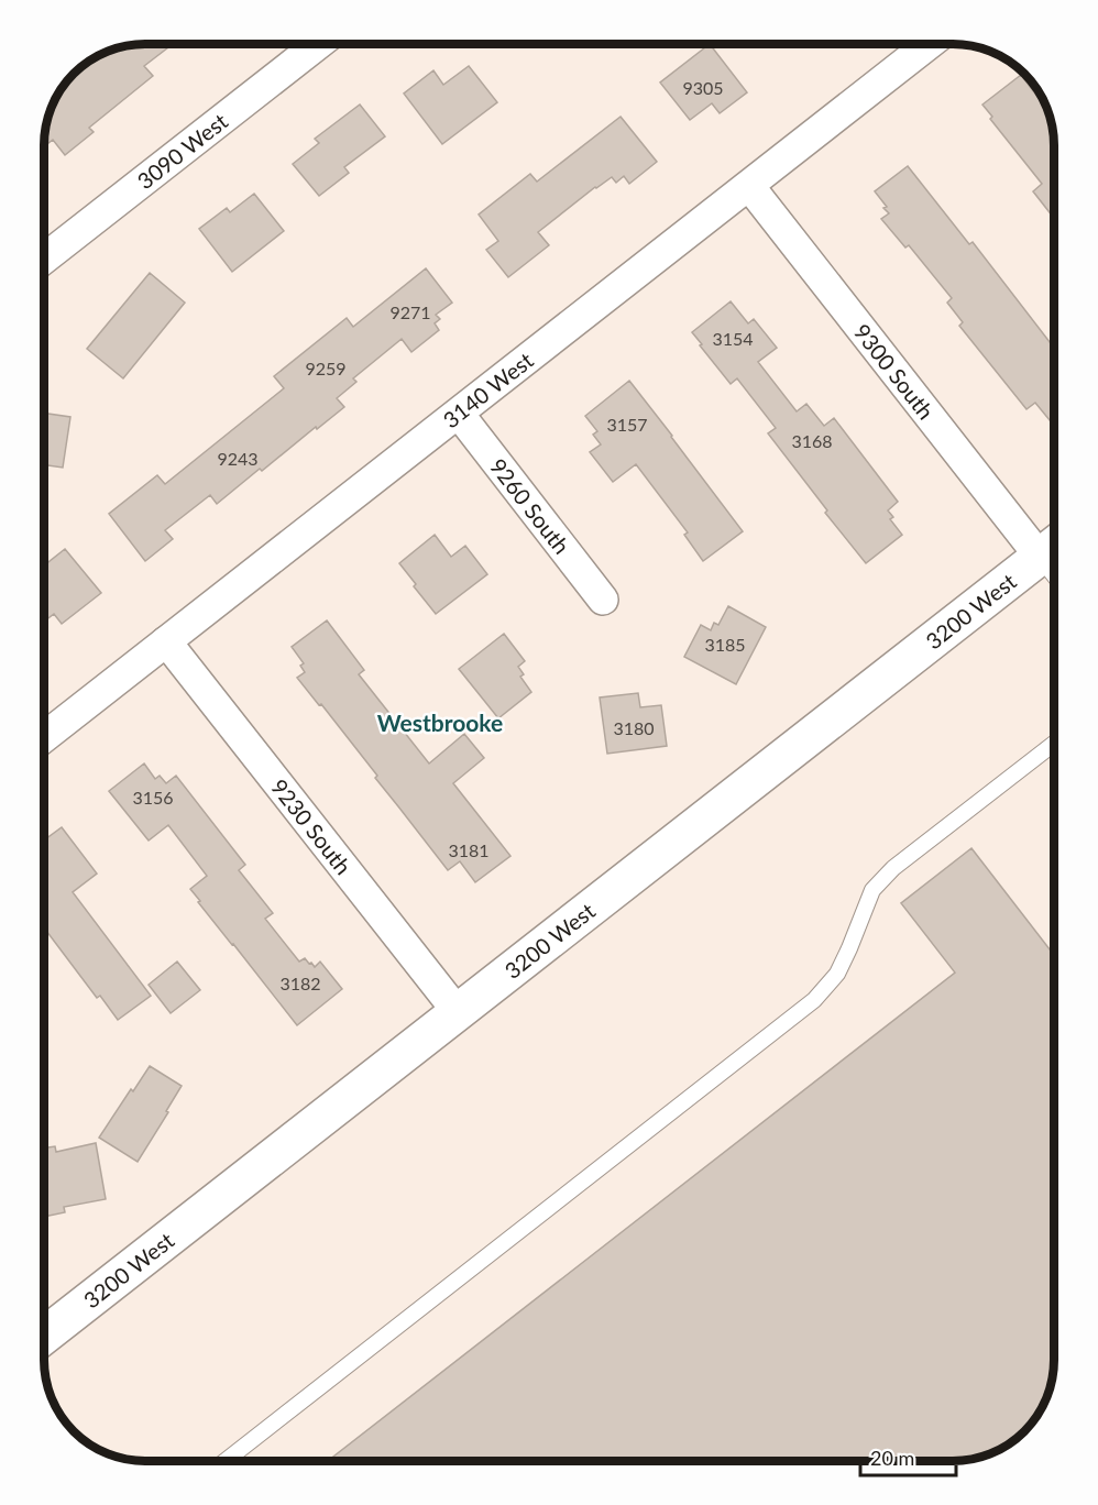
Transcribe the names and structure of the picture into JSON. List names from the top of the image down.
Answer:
{
  "streets": {
    "street": [
      "3090 West",
      "9300 South",
      "3140 West",
      "9260 South",
      "3200 West",
      "9230 South"
    ]
  },
  "crossings": [
    ["9300 South", "3140 West"],
    ["9300 South", "3200 West"],
    ["3140 West", "9260 South"],
    ["3140 West", "9230 South"],
    ["3200 West", "9230 South"]
  ],
  "districts": ["Westbrooke"],
  "house_numbers": [
    "9305",
    "9271",
    "3154",
    "9259",
    "3157",
    "3168",
    "9243",
    "3185",
    "3180",
    "3156",
    "3181",
    "3182"
  ],
  "scale_bar": "20 m"
}
